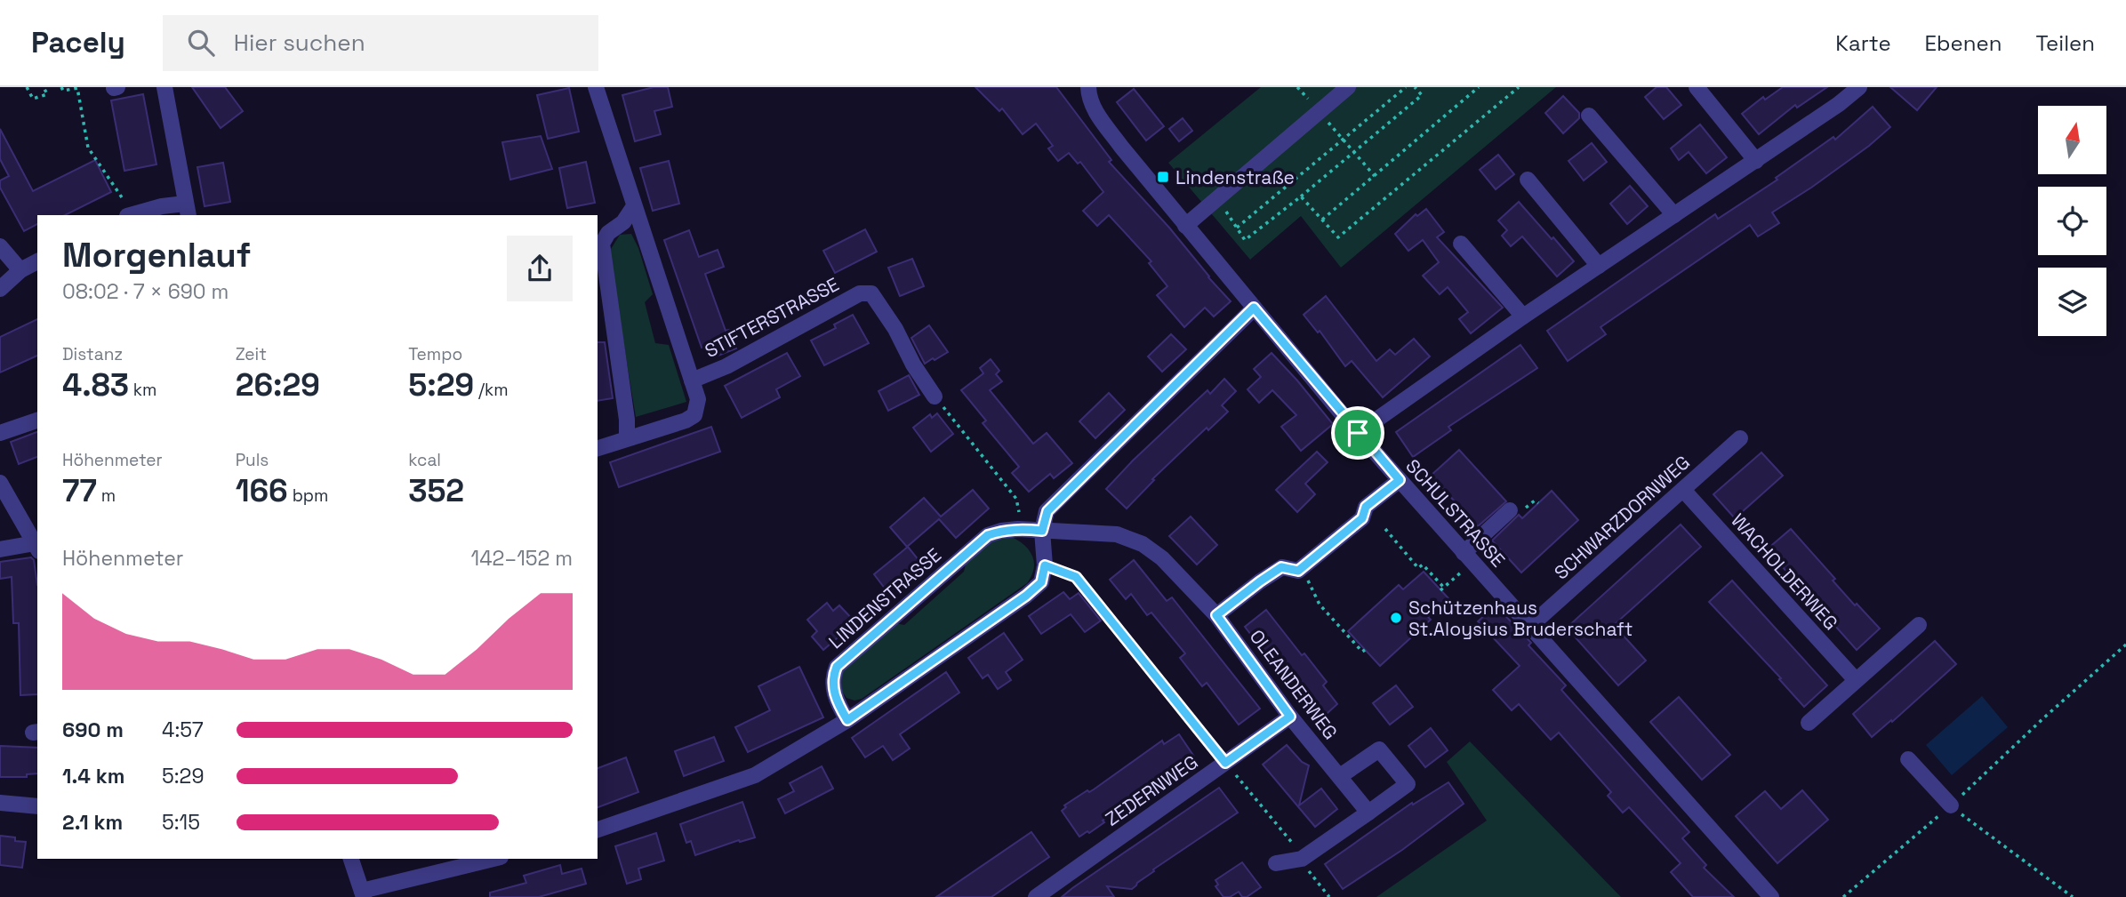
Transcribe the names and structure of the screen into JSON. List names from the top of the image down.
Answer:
{
  "streets": {
    "street": [
      "STIFTERSTRASSE",
      "SCHULSTRASSE",
      "SCHWARZDORNWEG",
      "WACHOLDERWEG",
      "LINDENSTRASSE",
      "OLEANDERWEG",
      "ZEDERNWEG"
    ]
  },
  "crossings": [
    ["SCHULSTRASSE", "SCHWARZDORNWEG"],
    ["SCHWARZDORNWEG", "WACHOLDERWEG"],
    ["LINDENSTRASSE", "OLEANDERWEG"],
    ["OLEANDERWEG", "ZEDERNWEG"]
  ],
  "places": {
    "transit": ["Lindenstraße"],
    "other": ["Schützenhaus St.Aloysius Bruderschaft"]
  },
  "north": "top",
  "page": {
    "header": "Pacely",
    "search": "Hier suchen",
    "nav": ["Karte", "Ebenen", "Teilen"],
    "heading": ["Morgenlauf", "08:02 · 7 × 690 m"],
    "stats": [
      ["Distanz", "4.83 km"],
      ["Zeit", "26:29"],
      ["Tempo", "5:29 /km"],
      ["Höhenmeter", "77 m"],
      ["Puls", "166 bpm"],
      ["kcal", "352"]
    ],
    "chart": ["Höhenmeter", "142–152 m"],
    "list": [
      {
        "name": "690 m",
        "note": "4:57"
      },
      {
        "name": "1.4 km",
        "note": "5:29"
      },
      {
        "name": "2.1 km",
        "note": "5:15"
      }
    ]
  }
}
